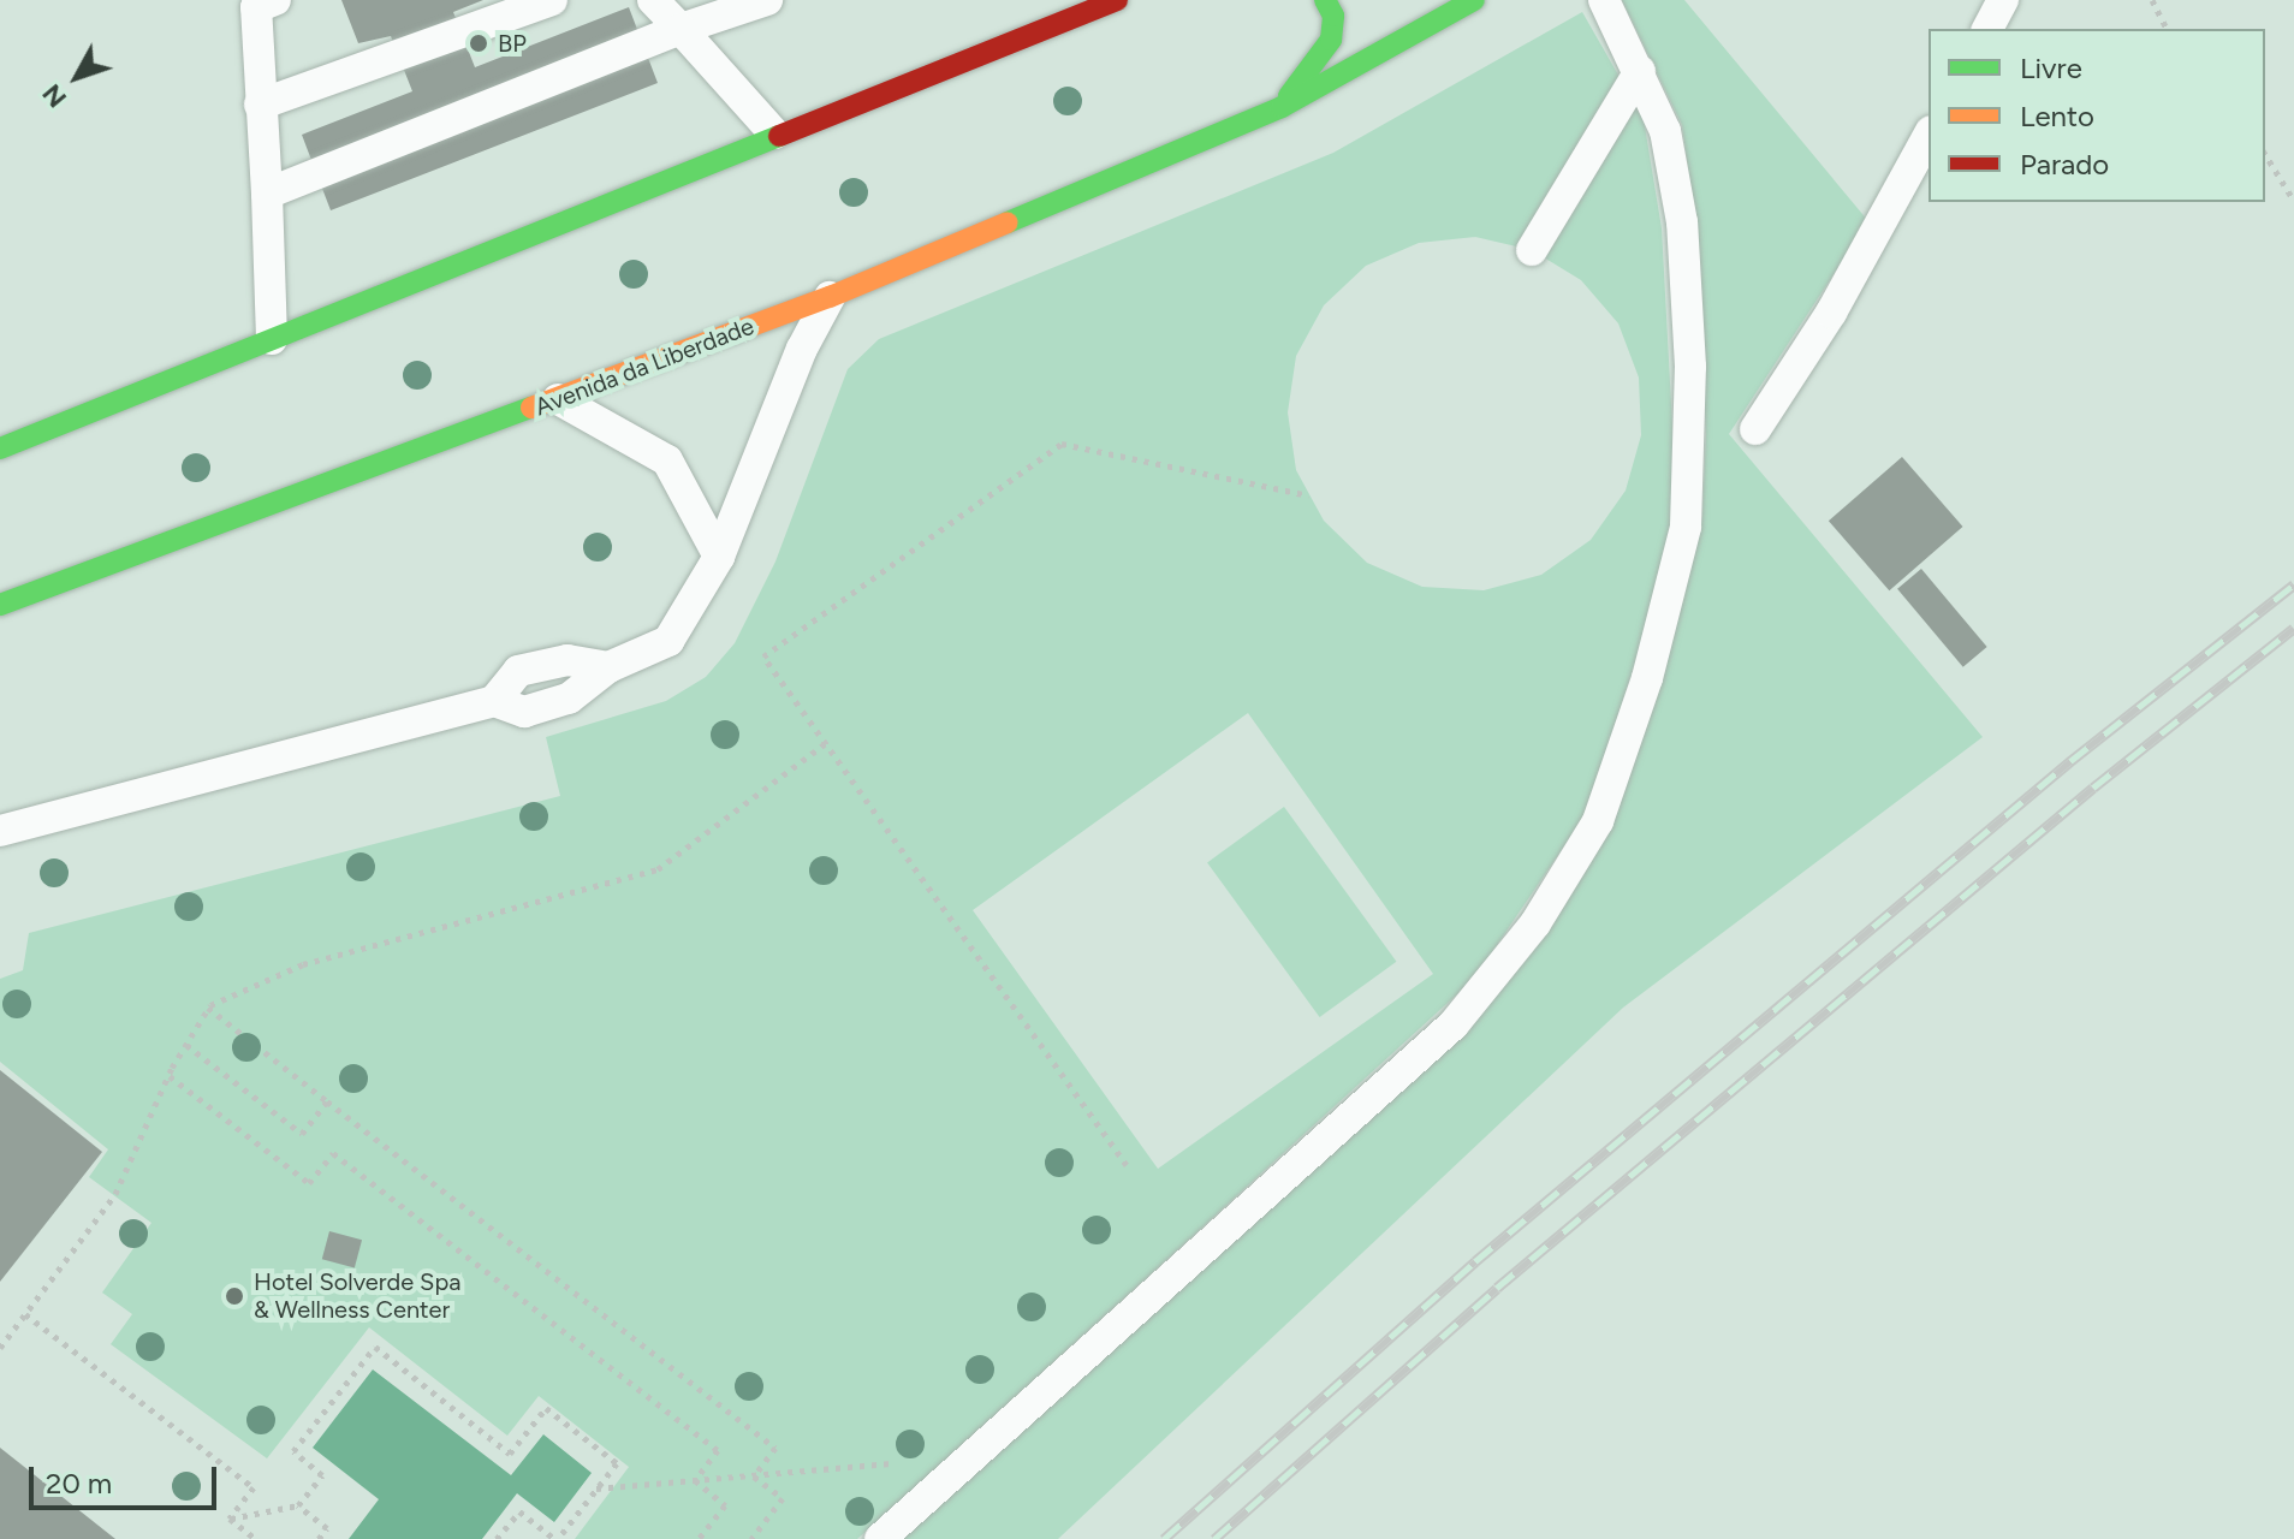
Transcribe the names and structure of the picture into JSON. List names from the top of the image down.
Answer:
{
  "streets": {
    "main road": ["Avenida da Liberdade"]
  },
  "places": ["BP", "Hotel Solverde Spa & Wellness Center"],
  "legend": ["Livre", "Lento", "Parado"],
  "scale_bar": "20 m",
  "north": "bottom left"
}
